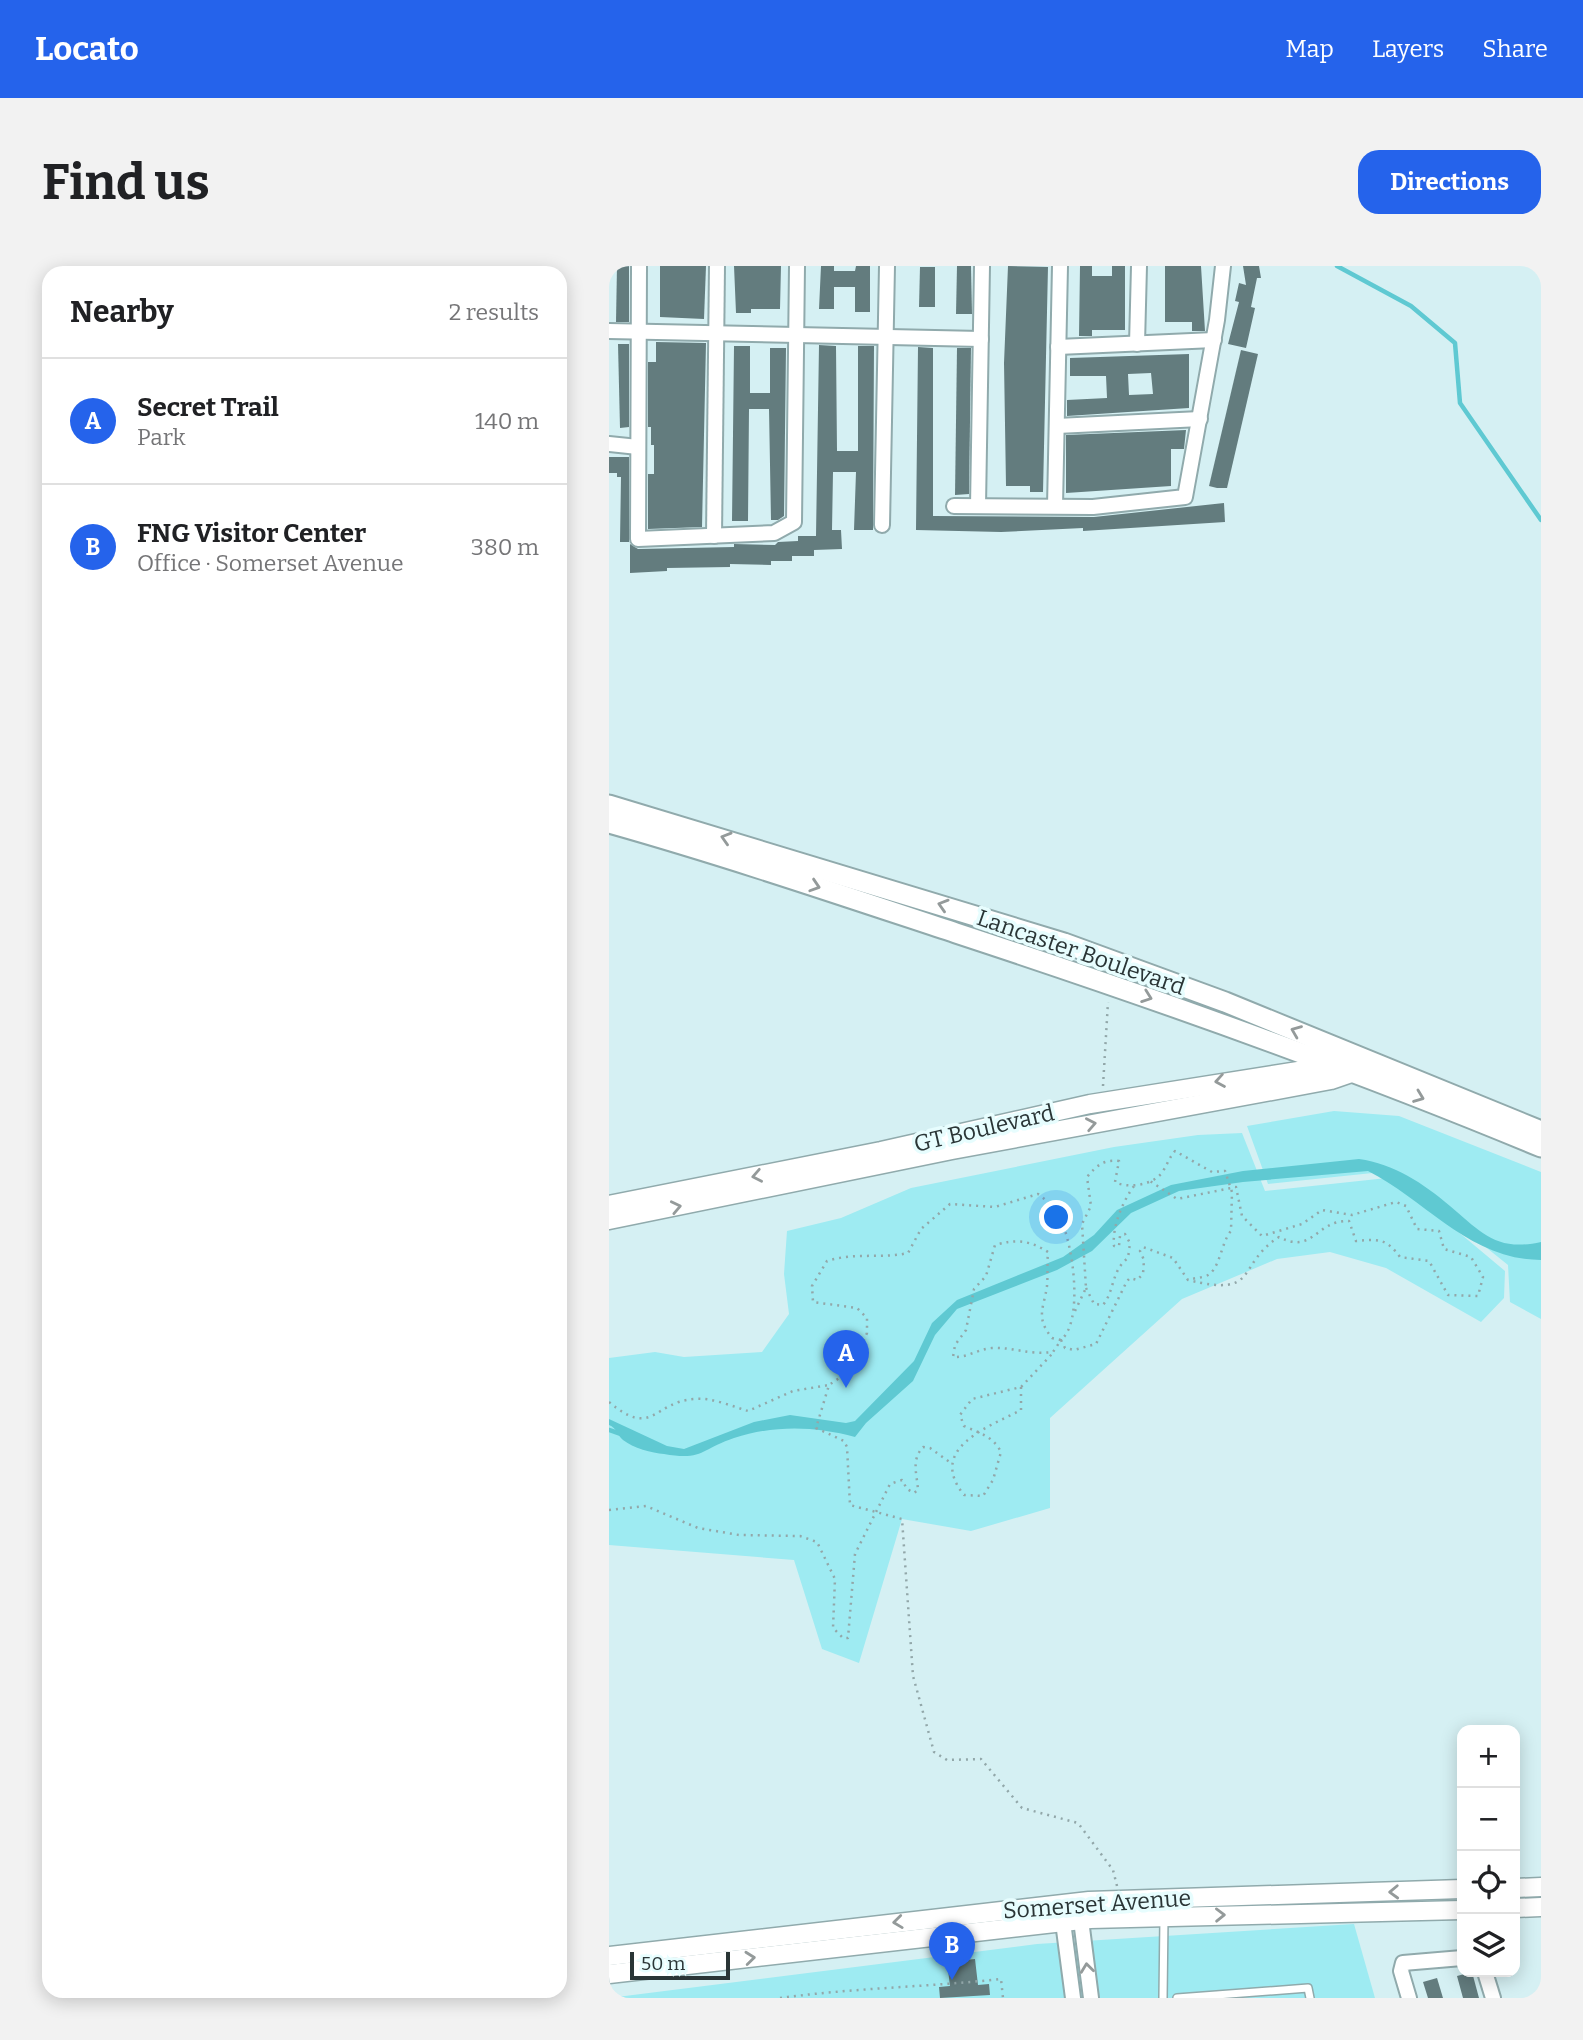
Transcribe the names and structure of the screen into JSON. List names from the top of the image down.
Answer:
{
  "streets": {
    "main road": ["Lancaster Boulevard"],
    "street": ["GT Boulevard", "Somerset Avenue"]
  },
  "crossings": [
    ["Lancaster Boulevard", "GT Boulevard"]
  ],
  "scale_bar": "50 m",
  "page": {
    "header": "Locato",
    "nav": ["Map", "Layers", "Share"],
    "buttons": "Directions",
    "title": "Find us",
    "heading": ["Nearby", "2 results"],
    "list": [
      {
        "mark": "A",
        "name": "Secret Trail",
        "note": "Park",
        "value": "140 m"
      },
      {
        "mark": "B",
        "name": "FNG Visitor Center",
        "note": "Office · Somerset Avenue",
        "value": "380 m"
      }
    ],
    "pins": ["A", "B"],
    "map_buttons": ["+", "−"],
    "scale": "50 m"
  }
}
